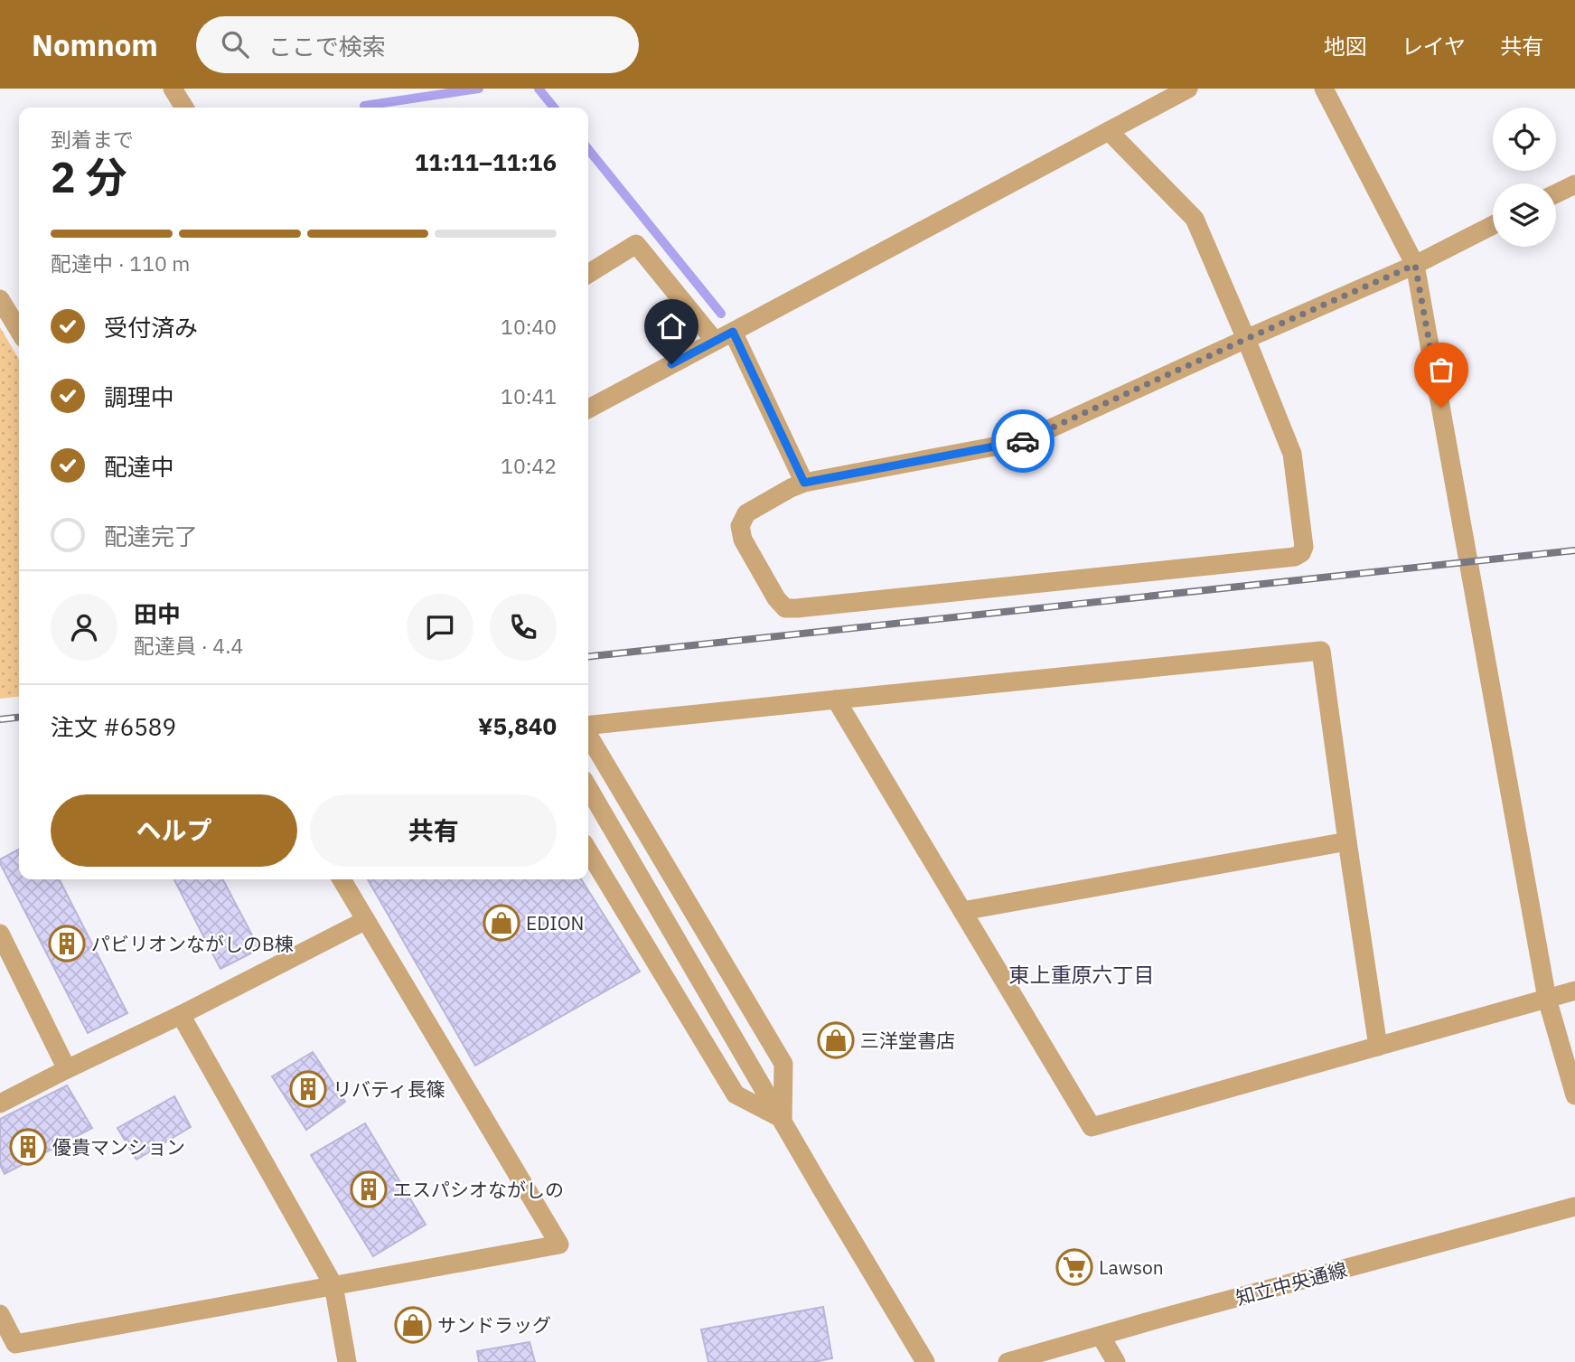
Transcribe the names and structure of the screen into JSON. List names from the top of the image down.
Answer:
{
  "streets": {
    "street": ["知立中央通線"]
  },
  "districts": ["東上重原六丁目"],
  "places": {
    "shop": ["EDION", "三洋堂書店", "サンドラッグ"],
    "building": [
      "パビリオンながしのB棟",
      "リバティ長篠",
      "優貴マンション",
      "エスパシオながしの"
    ],
    "supermarket": ["Lawson"]
  },
  "page": {
    "header": "Nomnom",
    "search": "ここで検索",
    "nav": ["地図", "レイヤ", "共有"],
    "heading": ["2 分", "到着まで", "11:11–11:16"],
    "panel": [
      "田中",
      "配達員 · 4.4",
      "注文 #6589",
      "¥5,840"
    ],
    "bar": "配達中 · 110 m",
    "list": [
      ["受付済み", "10:40"],
      ["調理中", "10:41"],
      ["配達中", "10:42"],
      "配達完了"
    ],
    "buttons": ["ヘルプ", "共有"]
  }
}
